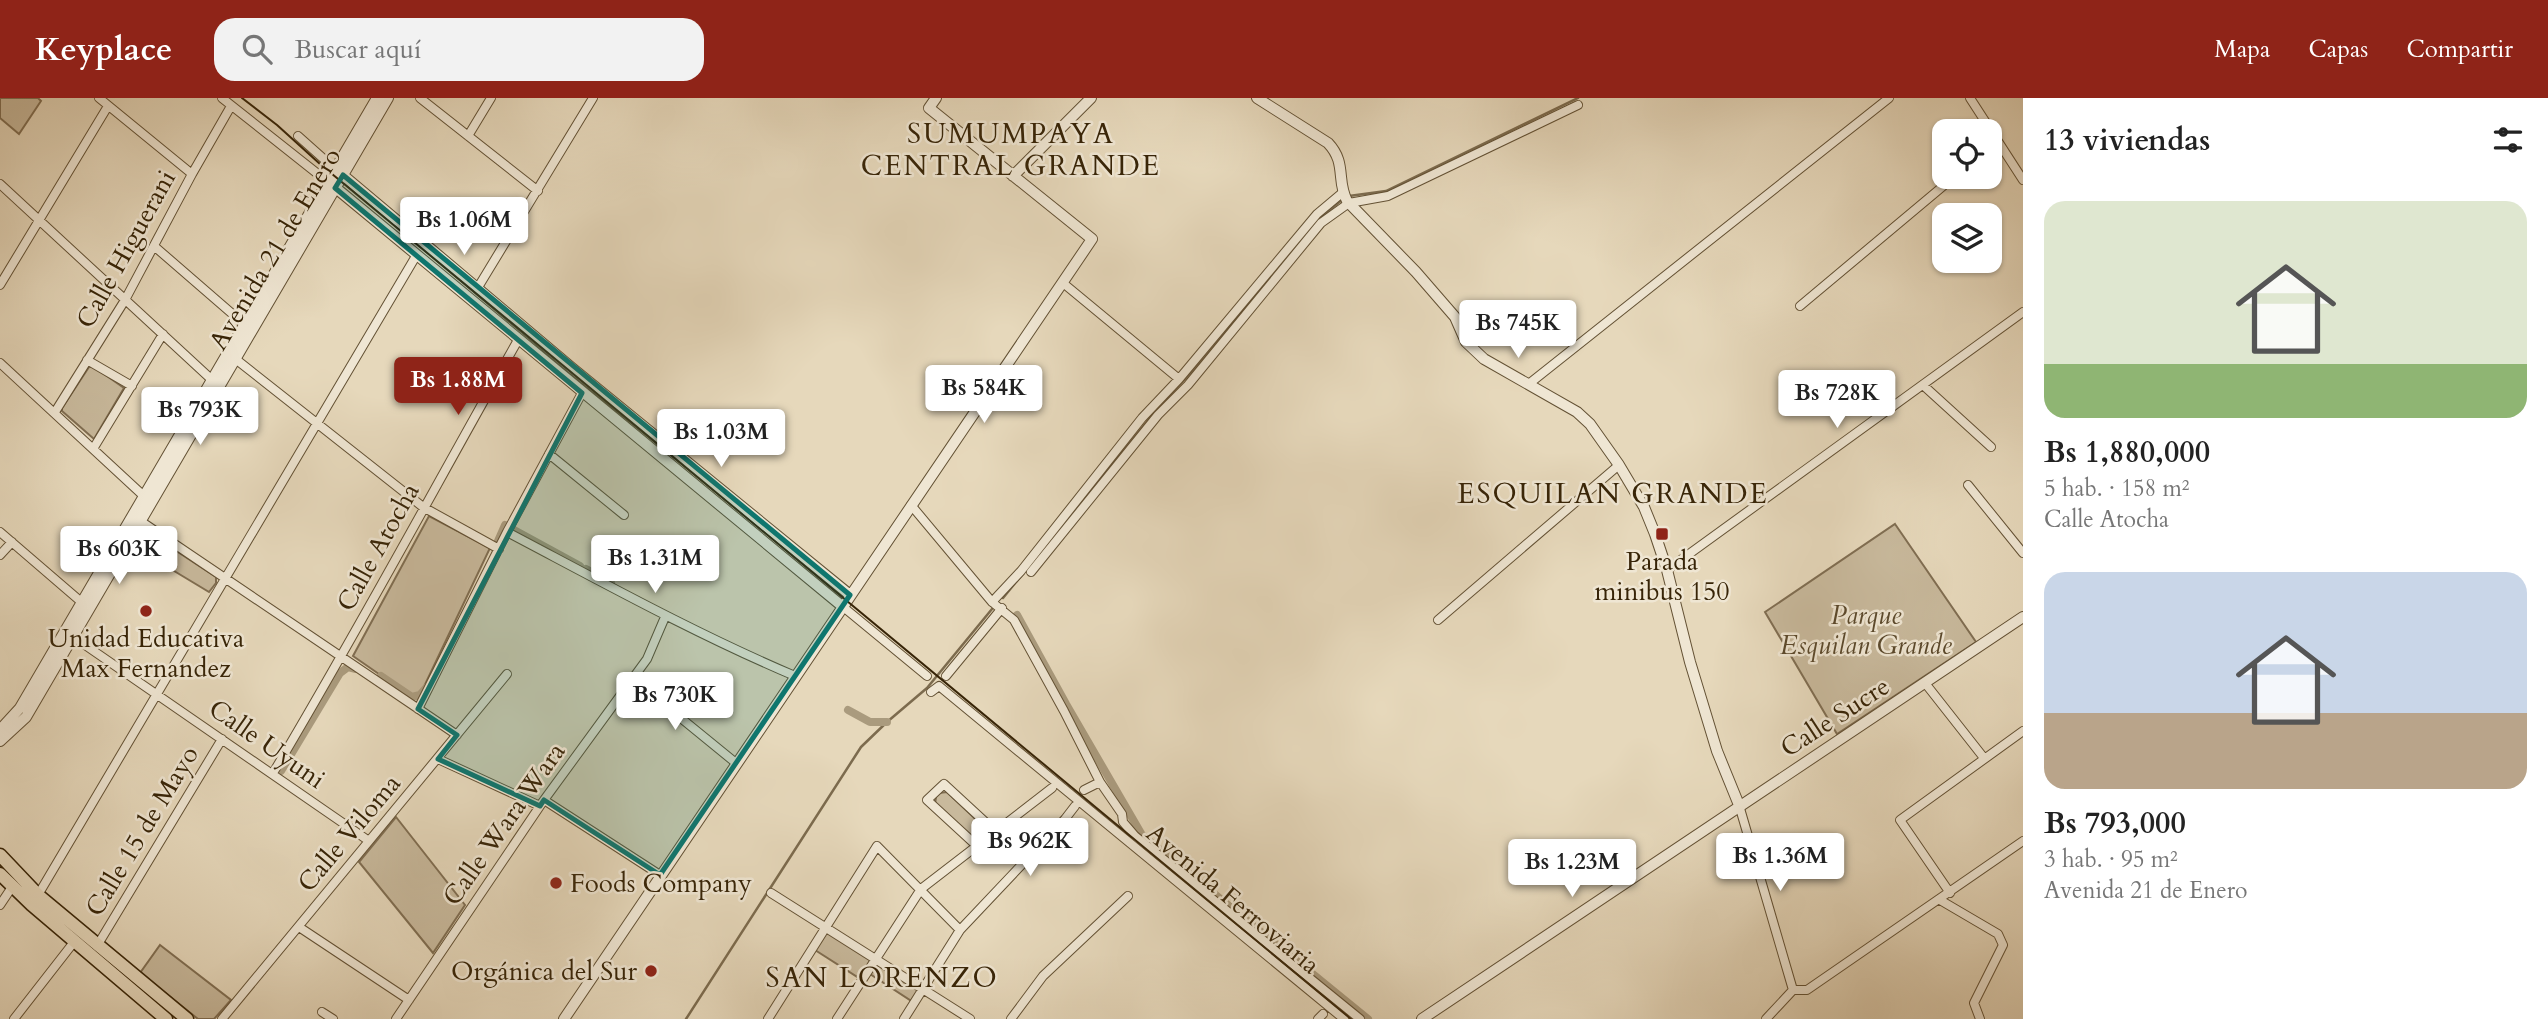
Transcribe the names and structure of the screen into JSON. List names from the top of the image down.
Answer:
{
  "streets": {
    "street": [
      "Calle Higuerani",
      "Avenida 21 de Enero",
      "Calle Atocha",
      "Calle Sucre",
      "Calle Uyuni",
      "Calle Wara Wara",
      "Calle 15 de Mayo",
      "Calle Viloma",
      "Avenida Ferroviaria"
    ]
  },
  "crossings": [
    ["Avenida 21 de Enero", "Calle Uyuni"],
    ["Calle Atocha", "Calle Uyuni"],
    ["Calle Uyuni", "Calle 15 de Mayo"],
    ["Calle Uyuni", "Calle Viloma"]
  ],
  "districts": ["SUMUMPAYA CENTRAL GRANDE", "ESQUILAN GRANDE", "SAN LORENZO"],
  "parks": ["Parque Esquilan Grande"],
  "places": {
    "transit": ["Parada minibus 150"],
    "other": ["Unidad Educativa Max Fernandez", "Foods Company", "Orgánica del Sur"]
  },
  "page": {
    "header": "Keyplace",
    "search": "Buscar aquí",
    "nav": ["Mapa", "Capas", "Compartir"],
    "heading": "13 viviendas",
    "list": [
      {
        "name": "Bs 1,880,000",
        "note": "5 hab. · 158 m² · Calle Atocha"
      },
      {
        "name": "Bs 793,000",
        "note": "3 hab. · 95 m² · Avenida 21 de Enero"
      }
    ],
    "price": [
      "Bs 1.06M",
      "Bs 745K",
      "Bs 1.88M",
      "Bs 584K",
      "Bs 728K",
      "Bs 793K",
      "Bs 1.03M",
      "Bs 603K",
      "Bs 1.31M",
      "Bs 730K",
      "Bs 962K",
      "Bs 1.36M",
      "Bs 1.23M"
    ]
  }
}
